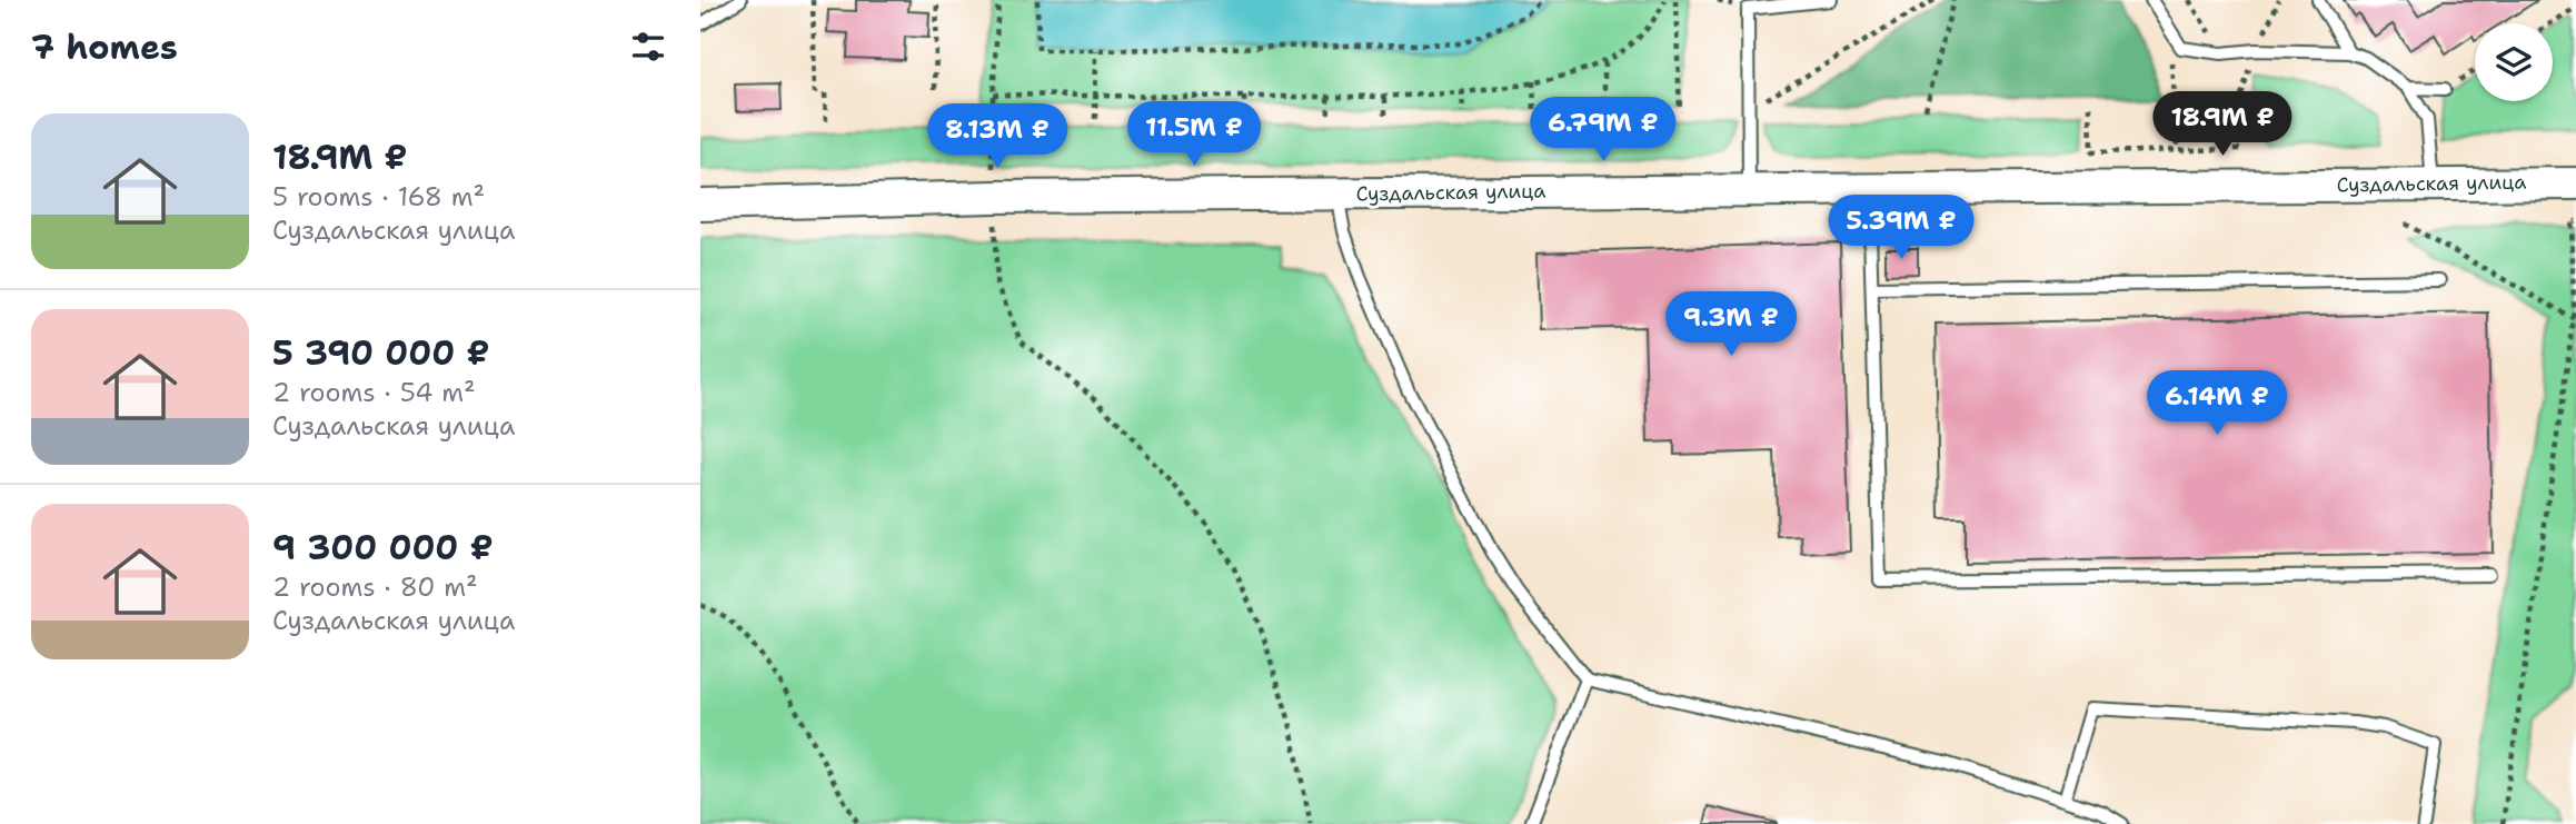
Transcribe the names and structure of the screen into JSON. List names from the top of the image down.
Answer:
{
  "streets": {
    "street": ["Суздальская улица"]
  },
  "page": {
    "heading": "7 homes",
    "price": [
      "18.9M ₽",
      "6.79M ₽",
      "11.5M ₽",
      "8.13M ₽",
      "5.39M ₽",
      "9.3M ₽",
      "6.14M ₽"
    ],
    "list": [
      {
        "name": "18.9M ₽",
        "note": "5 rooms · 168 m² · Суздальская улица"
      },
      {
        "name": "5 390 000 ₽",
        "note": "2 rooms · 54 m² · Суздальская улица"
      },
      {
        "name": "9 300 000 ₽",
        "note": "2 rooms · 80 m² · Суздальская улица"
      }
    ]
  }
}
